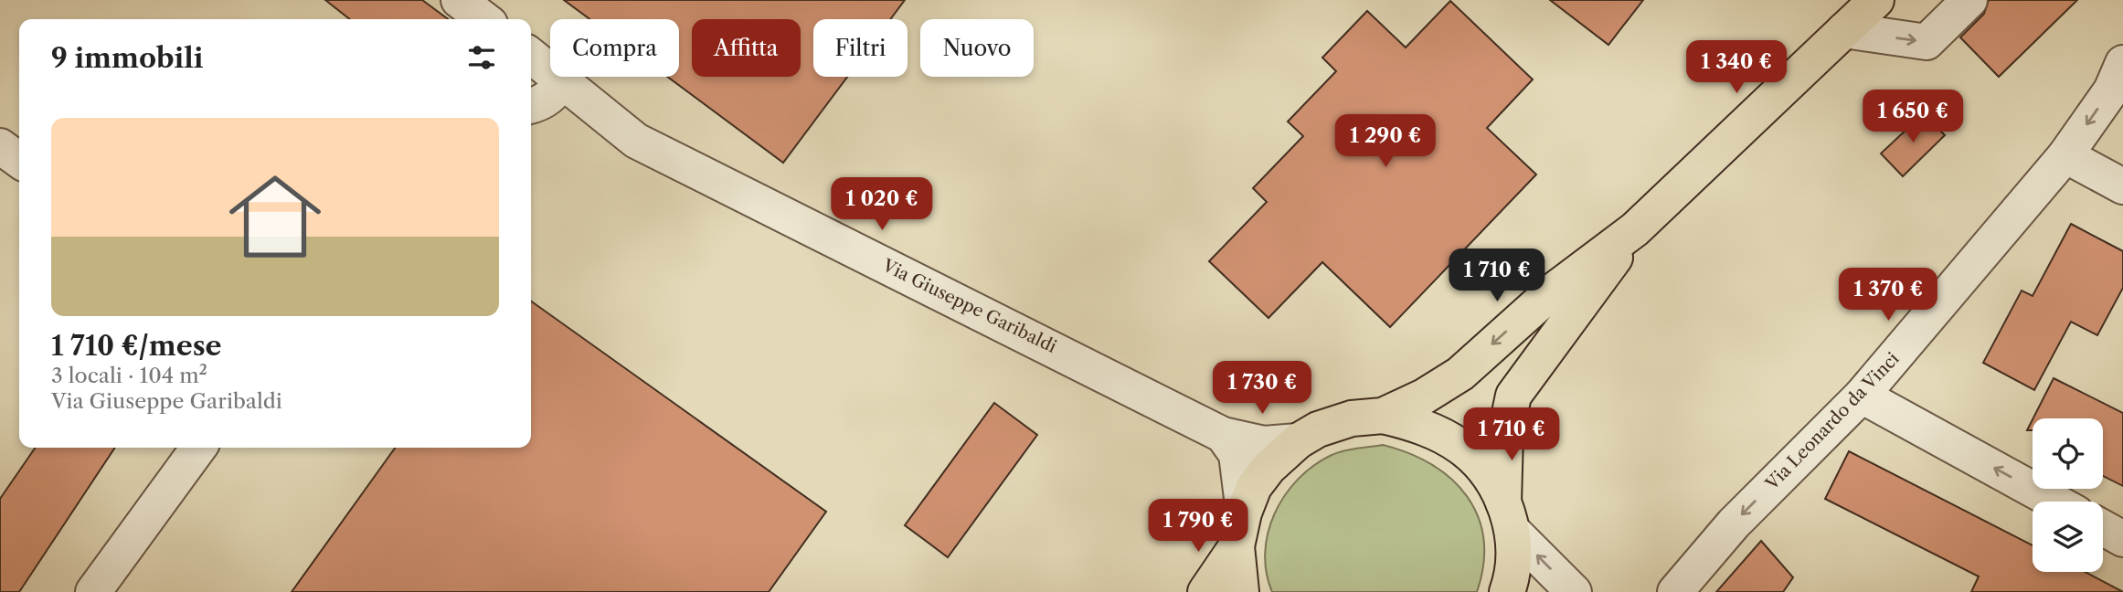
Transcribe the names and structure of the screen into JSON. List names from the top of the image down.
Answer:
{
  "streets": {
    "street": ["Via Giuseppe Garibaldi", "Via Leonardo da Vinci"]
  },
  "one_way": ["Via Leonardo da Vinci"],
  "page": {
    "chip": [
      "Compra",
      "Affitta",
      "Filtri",
      "Nuovo"
    ],
    "heading": "9 immobili",
    "price": [
      "1 340 €",
      "1 650 €",
      "1 290 €",
      "1 020 €",
      "1 710 €",
      "1 370 €",
      "1 730 €",
      "1 710 €",
      "1 790 €"
    ],
    "list": [
      {
        "name": "1 710 €/mese",
        "note": "3 locali · 104 m² · Via Giuseppe Garibaldi"
      }
    ]
  }
}
